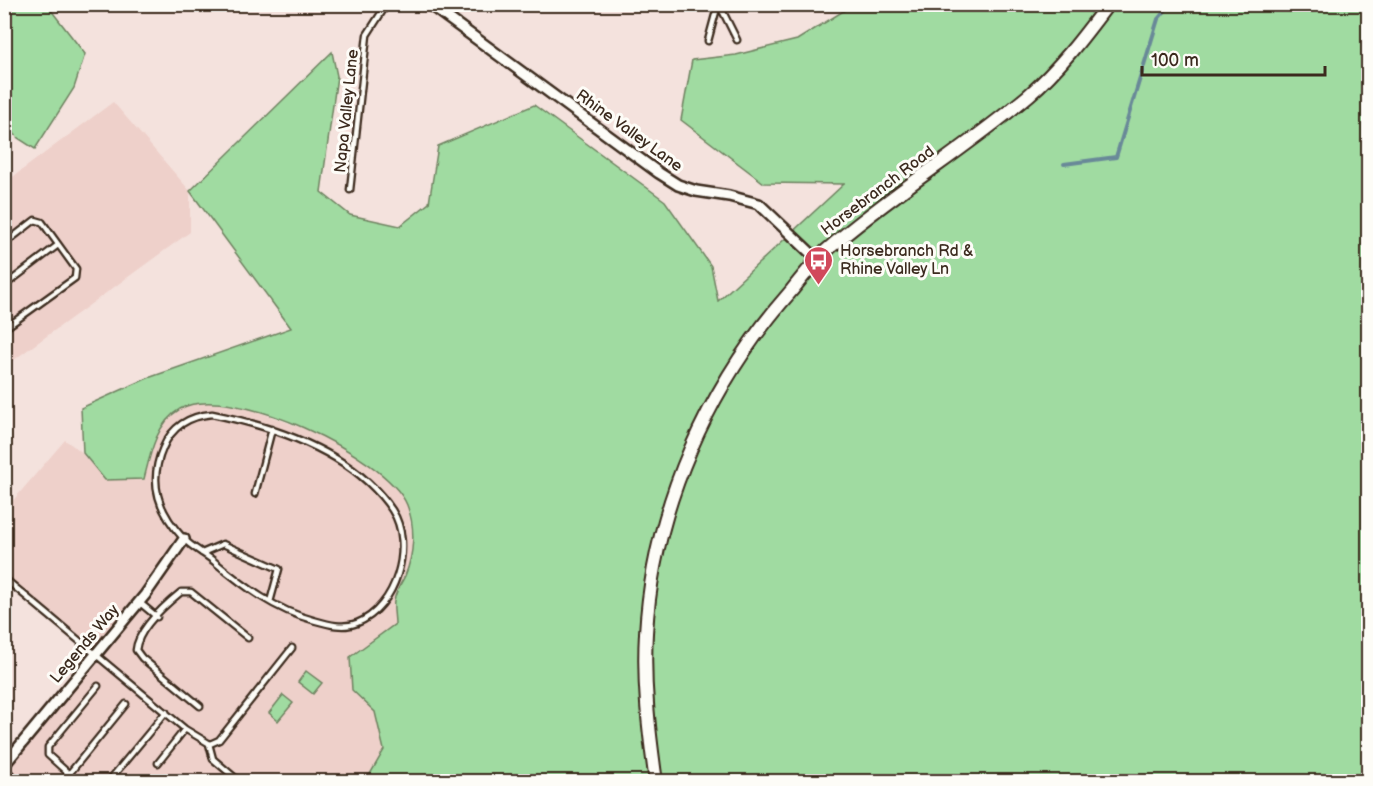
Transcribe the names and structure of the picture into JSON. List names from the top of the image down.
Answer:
{
  "streets": {
    "street": ["Rhine Valley Lane", "Horsebranch Road", "Legends Way"],
    "lane": ["Napa Valley Lane"]
  },
  "crossings": [
    ["Rhine Valley Lane", "Horsebranch Road"]
  ],
  "places": {
    "bus stop": ["Horsebranch Rd & Rhine Valley Ln"]
  },
  "scale_bar": "100 m"
}
